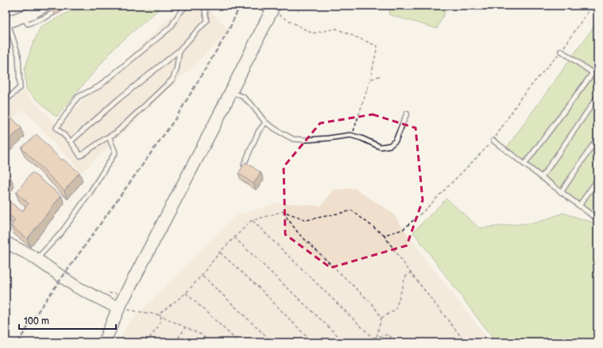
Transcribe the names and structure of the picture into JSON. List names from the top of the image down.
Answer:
{
  "scale_bar": "100 m"
}
